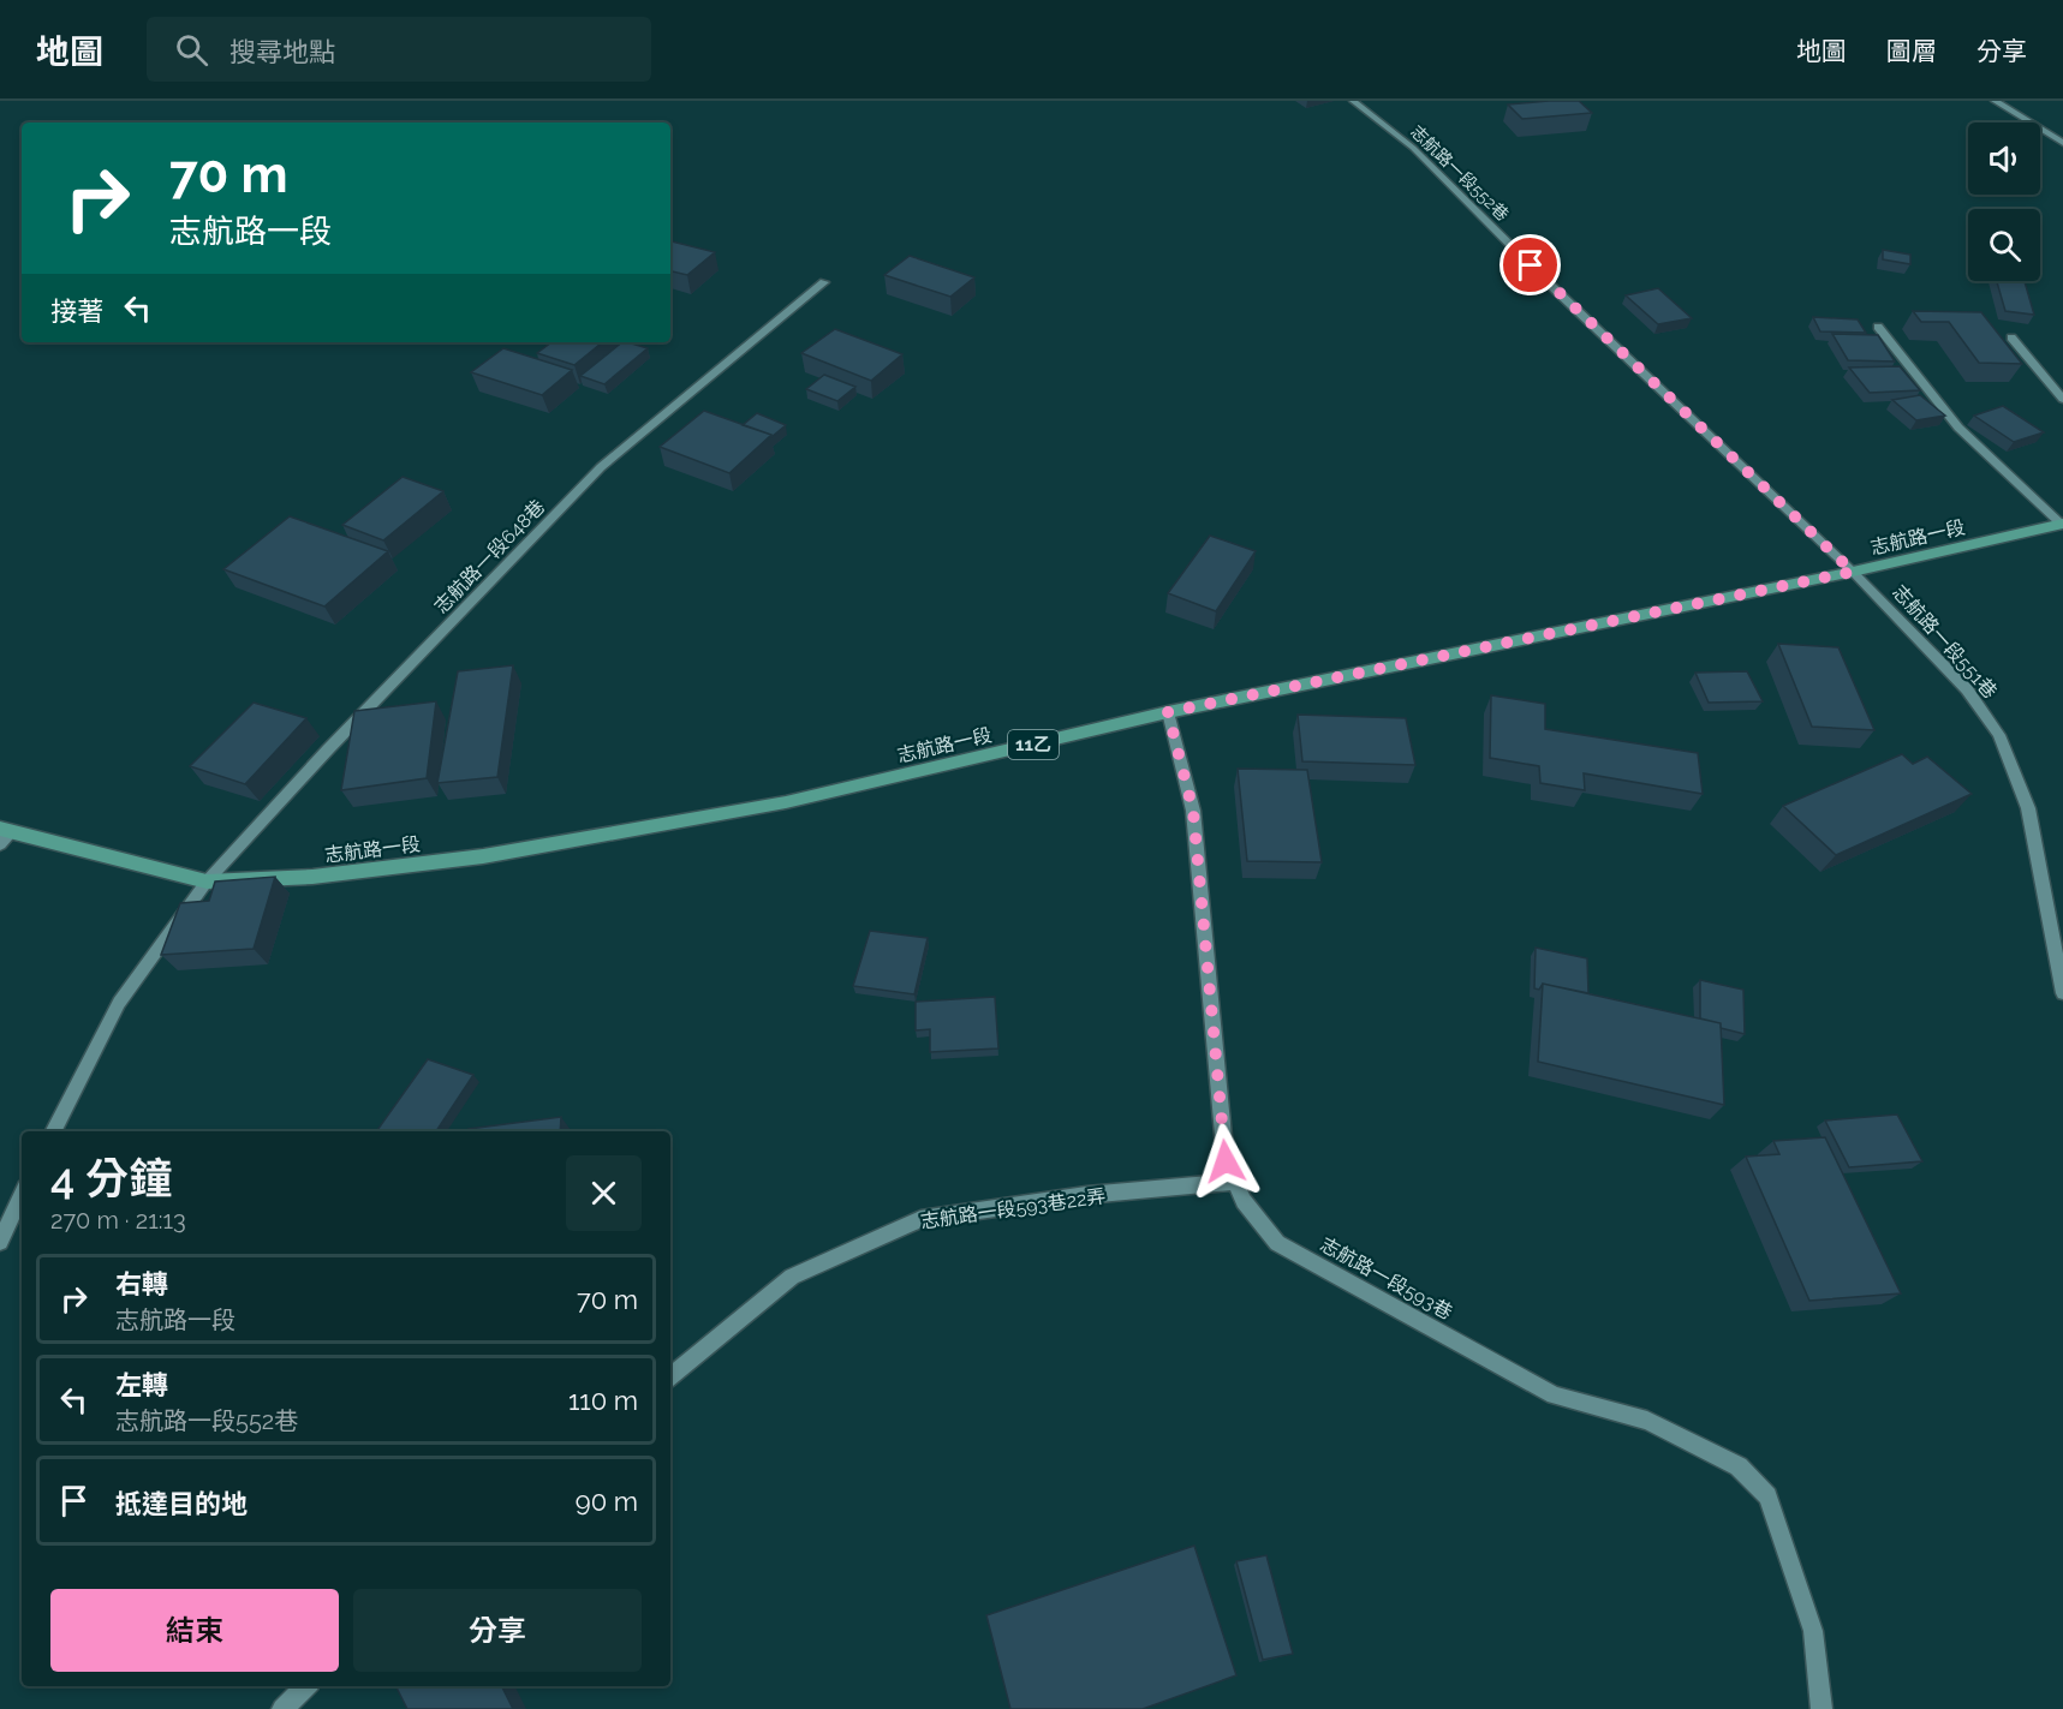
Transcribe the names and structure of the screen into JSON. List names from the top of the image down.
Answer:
{
  "streets": {
    "main road": ["志航路一段", "11乙"],
    "street": [
      "志航路一段552巷",
      "志航路一段648巷",
      "志航路一段551巷",
      "志航路一段593巷22弄",
      "志航路一段593巷"
    ]
  },
  "crossings": [
    ["志航路一段552巷", "志航路一段"],
    ["志航路一段552巷", "志航路一段551巷"],
    ["志航路一段", "志航路一段648巷"],
    ["志航路一段", "志航路一段551巷"],
    ["志航路一段", "志航路一段593巷"],
    ["志航路一段593巷22弄", "志航路一段593巷"]
  ],
  "page": {
    "header": "地圖",
    "search": "搜尋地點",
    "nav": ["地圖", "圖層", "分享"],
    "turn": ["70 m", "志航路一段"],
    "then": "接著",
    "heading": ["4 分鐘", "270 m · 21:13"],
    "list": [
      {
        "name": "右轉",
        "note": "志航路一段",
        "value": "70 m"
      },
      {
        "name": "左轉",
        "note": "志航路一段552巷",
        "value": "110 m"
      },
      {
        "name": "抵達目的地",
        "value": "90 m"
      }
    ],
    "buttons": ["結束", "分享"]
  }
}
